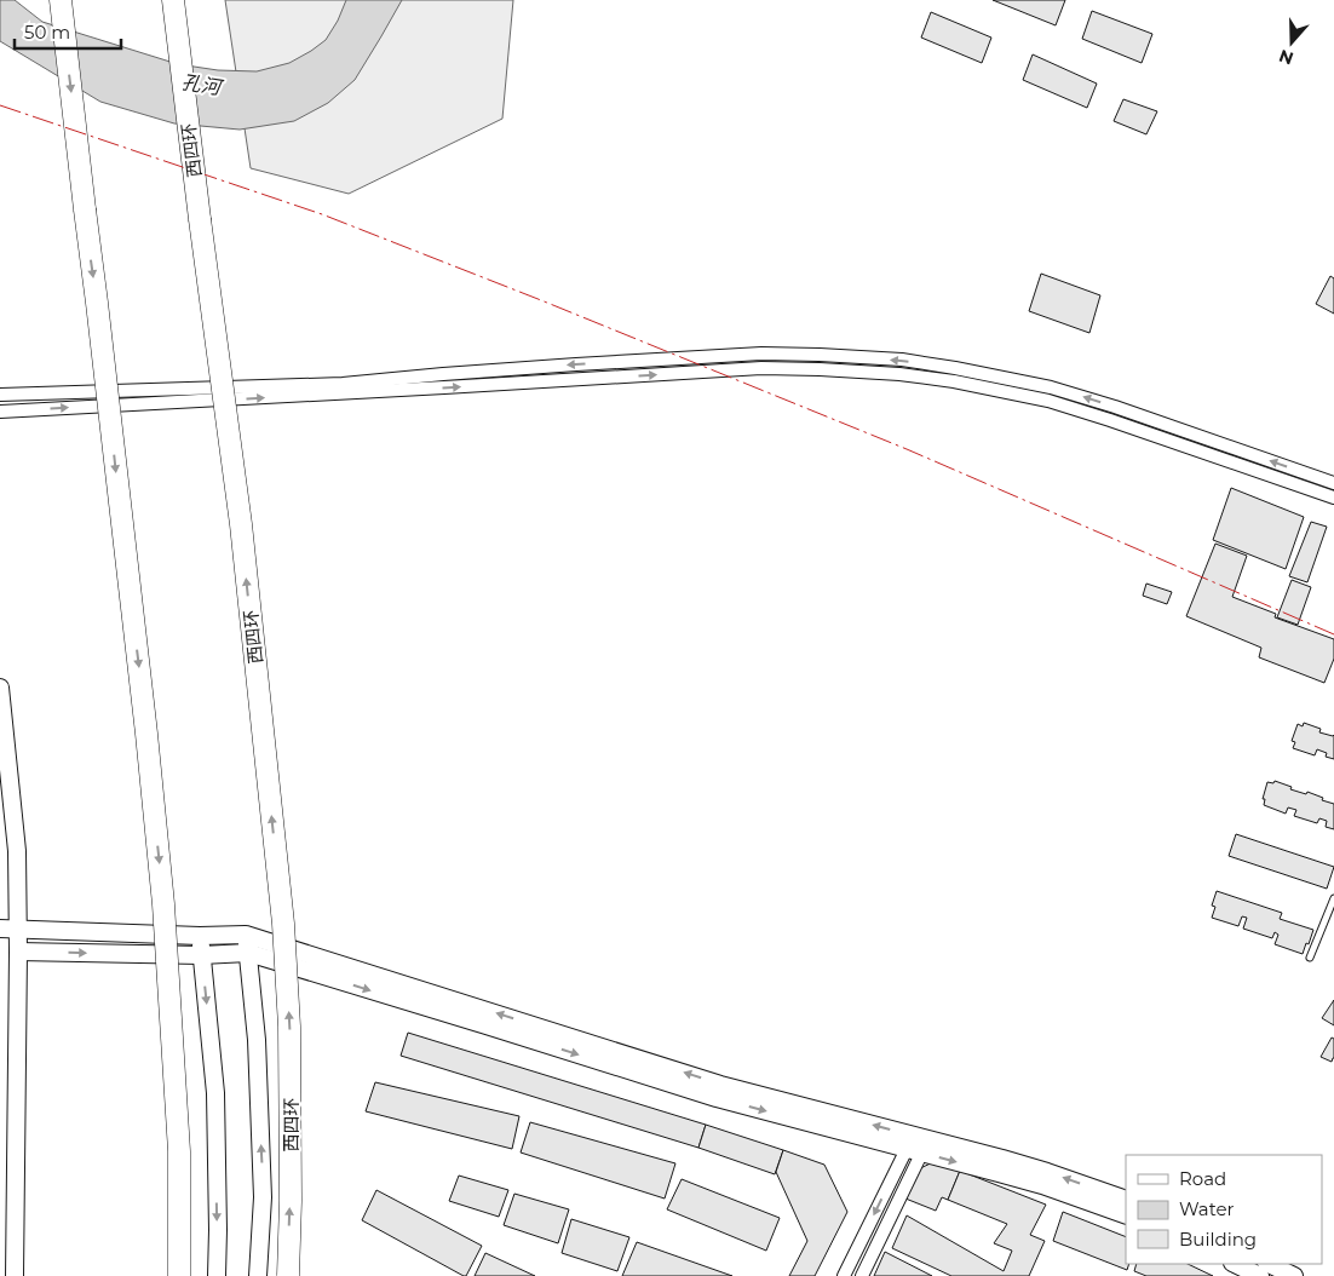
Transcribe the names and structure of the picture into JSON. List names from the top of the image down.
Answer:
{
  "streets": {
    "highway": ["西四环"]
  },
  "water": ["孔河"],
  "legend": ["Road", "Water", "Building"],
  "scale_bar": "50 m",
  "north": "bottom"
}
